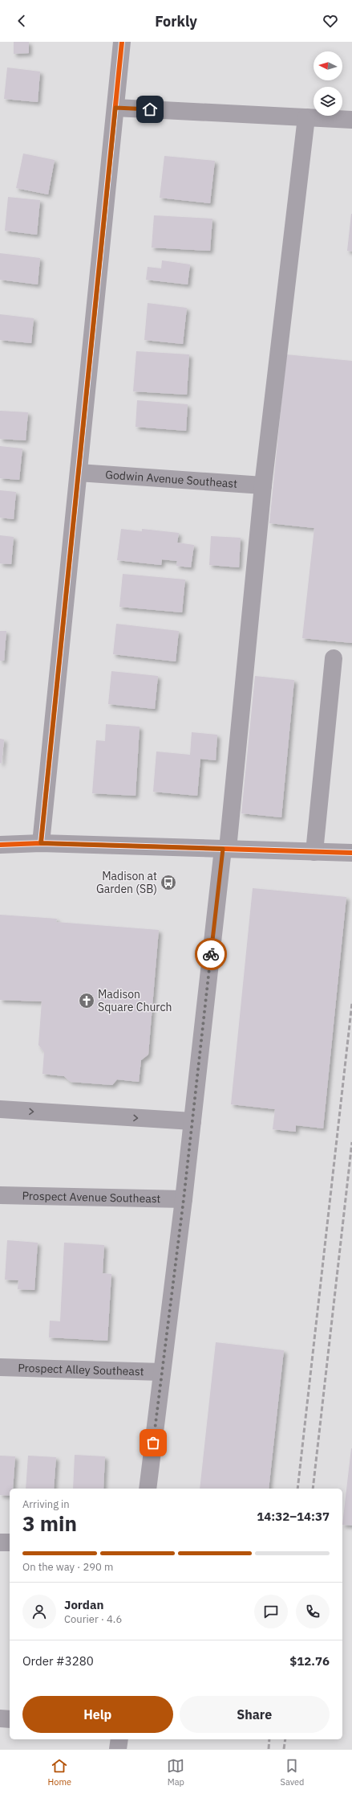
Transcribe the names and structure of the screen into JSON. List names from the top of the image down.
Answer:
{
  "streets": {
    "street": ["Godwin Avenue Southeast", "Prospect Avenue Southeast", "Prospect Alley Southeast"]
  },
  "places": {
    "bus stop": ["Madison at Garden (SB)"],
    "church": ["Madison Square Church"]
  },
  "north": "left",
  "page": {
    "header": "Forkly",
    "heading": ["3 min", "Arriving in", "14:32–14:37"],
    "panel": [
      "Jordan",
      "Courier · 4.6",
      "Order #3280",
      "$12.76"
    ],
    "bar": "On the way · 290 m",
    "buttons": ["Help", "Share"],
    "tabs": ["Home", "Map", "Saved"]
  }
}
